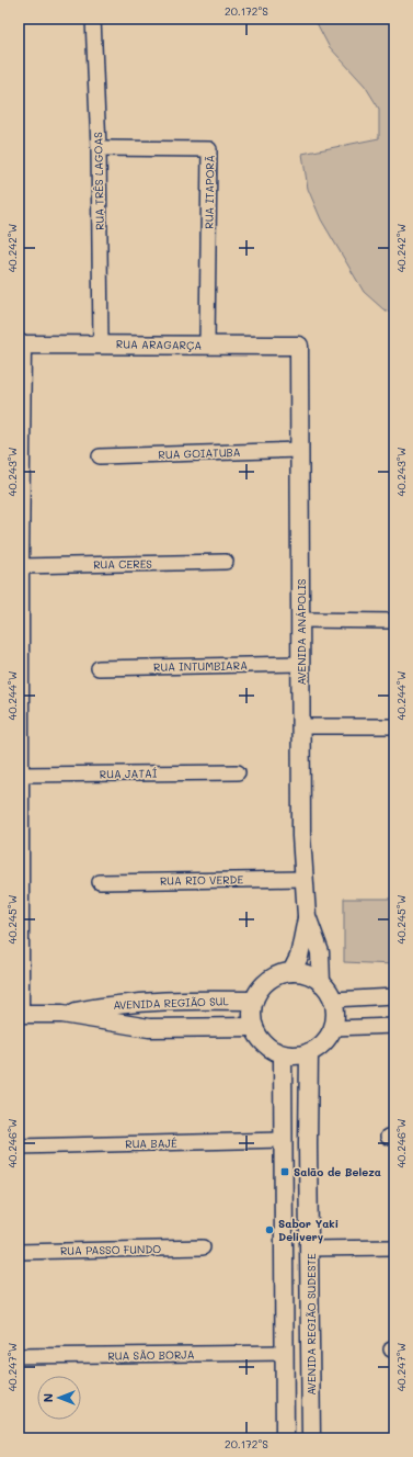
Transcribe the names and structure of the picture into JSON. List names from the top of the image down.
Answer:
{
  "streets": {
    "street": [
      "RUA TRÊS LAGOAS",
      "RUA ITAPORÃ",
      "RUA ARAGARÇA",
      "RUA GOIATUBA",
      "RUA CERES",
      "AVENIDA ANÁPOLIS",
      "RUA INTUMBIARA",
      "RUA JATAÍ",
      "RUA RIO VERDE",
      "AVENIDA REGIÃO SUL",
      "RUA BAJÉ",
      "RUA PASSO FUNDO",
      "AVENIDA REGIÃO SUDESTE",
      "RUA SÃO BORJA"
    ]
  },
  "crossings": [
    ["RUA TRÊS LAGOAS", "RUA ITAPORÃ"],
    ["RUA TRÊS LAGOAS", "RUA ARAGARÇA"],
    ["RUA ITAPORÃ", "RUA ARAGARÇA"],
    ["RUA ARAGARÇA", "AVENIDA ANÁPOLIS"],
    ["RUA GOIATUBA", "AVENIDA ANÁPOLIS"],
    ["AVENIDA ANÁPOLIS", "RUA INTUMBIARA"],
    ["AVENIDA ANÁPOLIS", "RUA RIO VERDE"],
    ["AVENIDA ANÁPOLIS", "AVENIDA REGIÃO SUL"],
    ["AVENIDA ANÁPOLIS", "AVENIDA REGIÃO SUDESTE"],
    ["AVENIDA REGIÃO SUL", "AVENIDA REGIÃO SUDESTE"]
  ],
  "places": {
    "transit": ["Salão de Beleza"],
    "other": ["Sabor Yaki Delivery"]
  },
  "north": "left",
  "coordinates": [
    "20.172°S",
    "40.242°W",
    "40.243°W",
    "40.244°W",
    "40.245°W",
    "40.246°W",
    "40.247°W"
  ]
}
